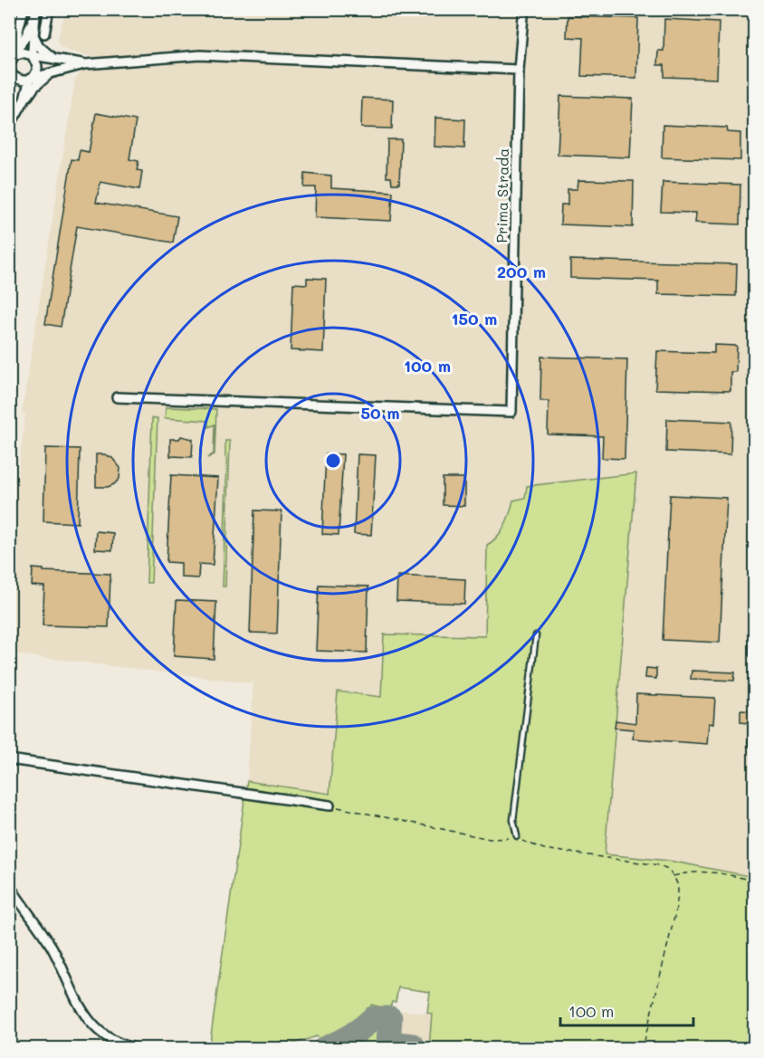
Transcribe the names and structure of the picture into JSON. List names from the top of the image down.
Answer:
{
  "streets": {
    "street": ["Prima Strada"]
  },
  "scale_bar": "100 m",
  "rings": [
    "200 m",
    "150 m",
    "100 m",
    "50 m"
  ]
}
